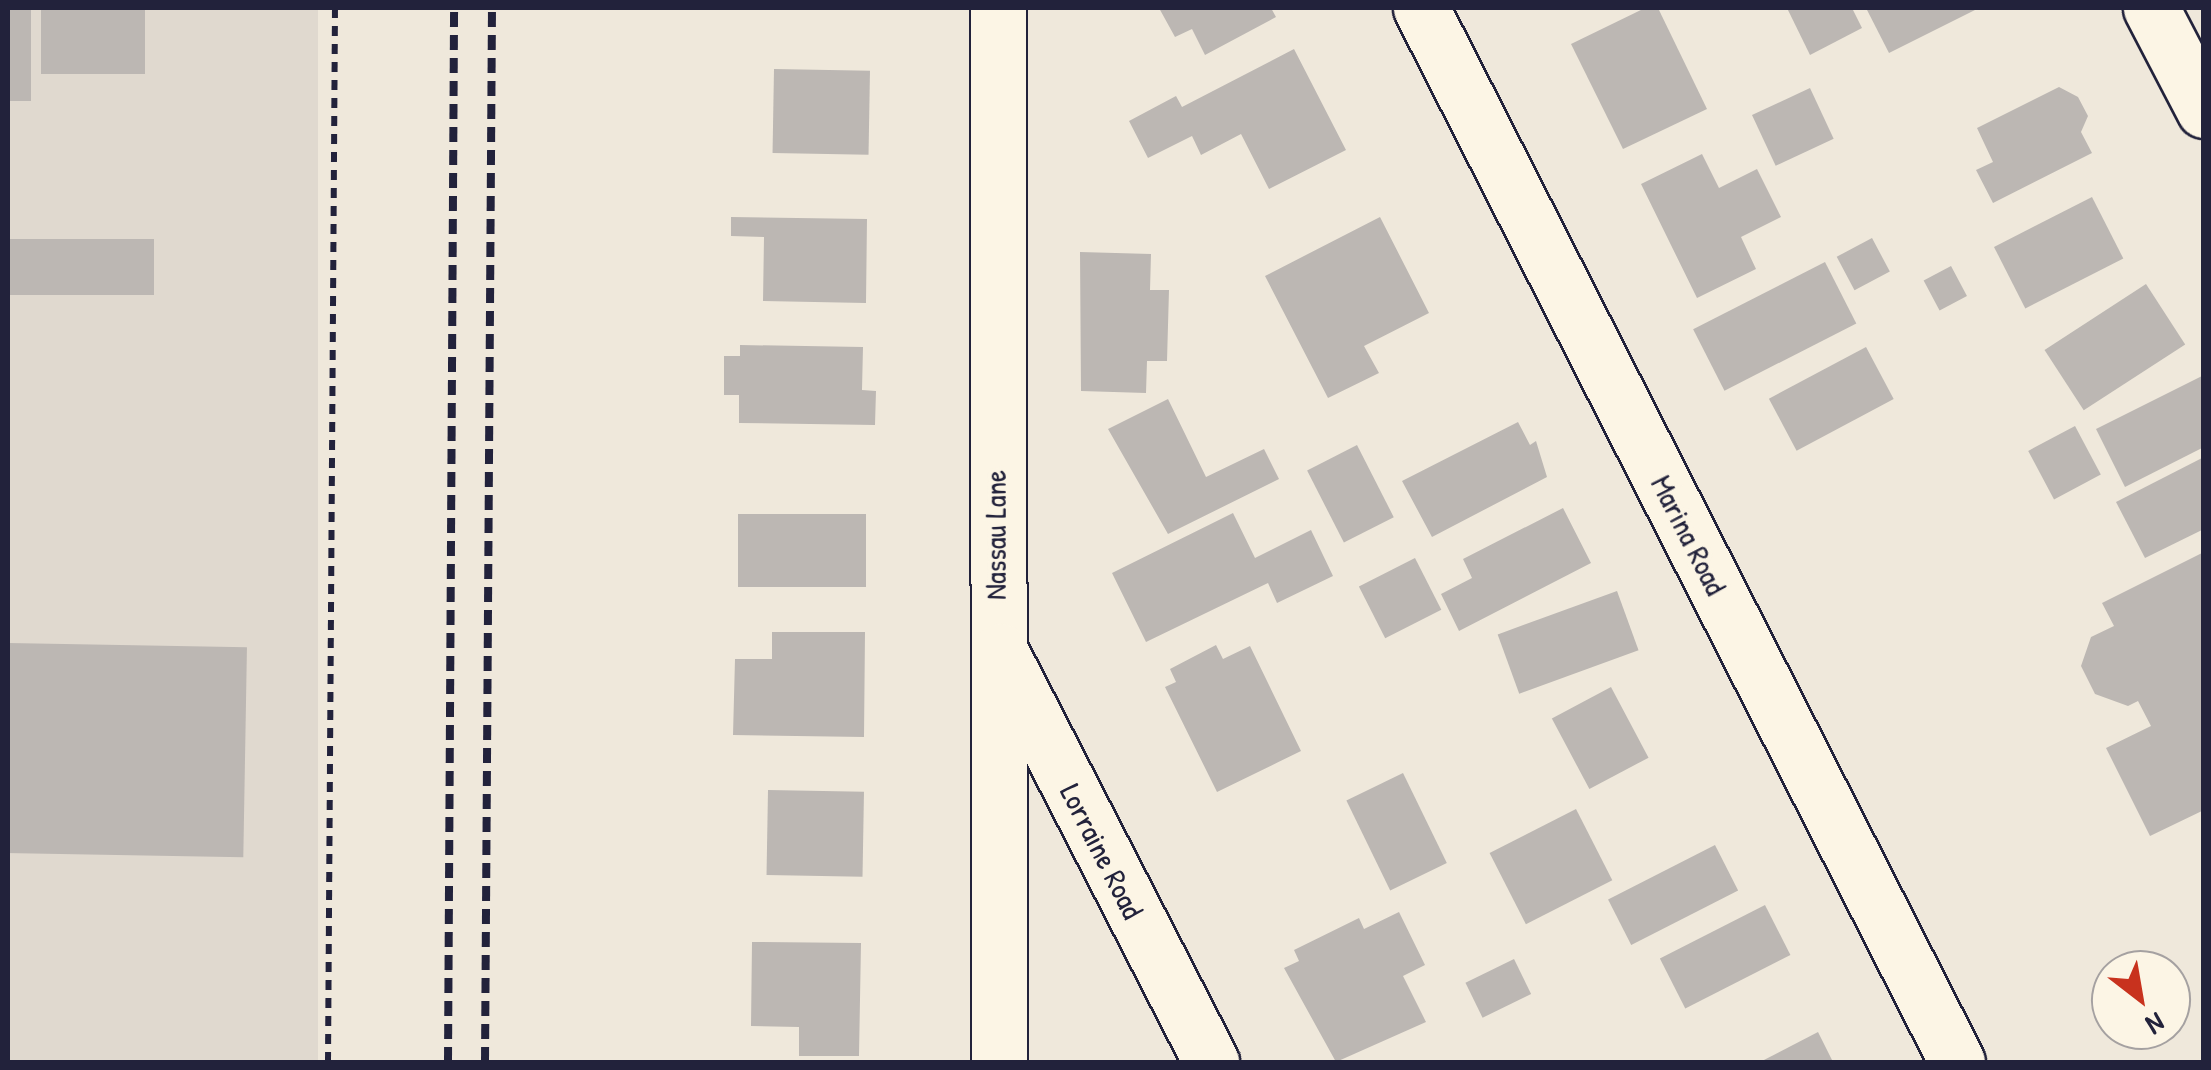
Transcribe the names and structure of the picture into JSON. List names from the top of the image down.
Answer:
{
  "streets": {
    "street": ["Nassau Lane", "Marina Road", "Lorraine Road"]
  },
  "crossings": [
    ["Nassau Lane", "Lorraine Road"]
  ],
  "north": "bottom right"
}
